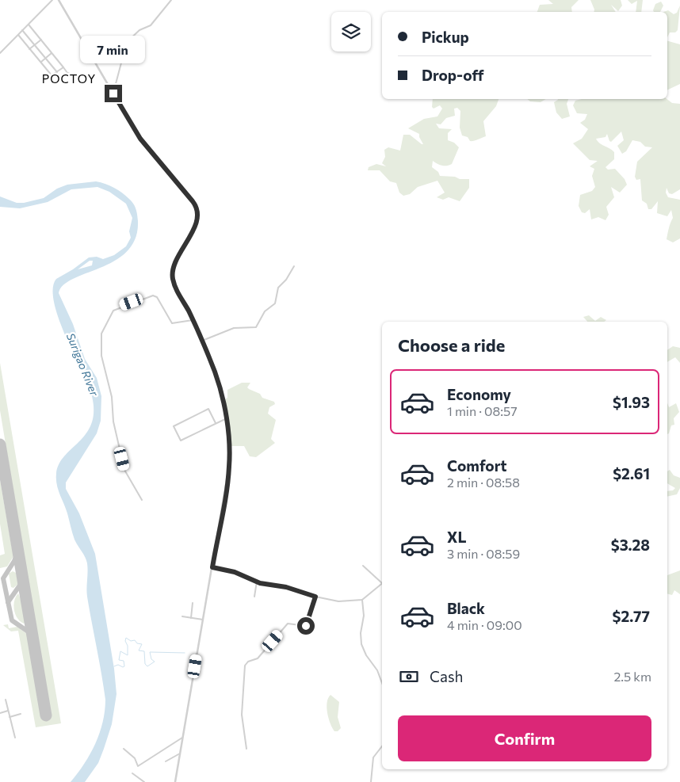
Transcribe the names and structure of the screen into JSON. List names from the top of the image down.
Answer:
{
  "districts": ["POCTOY"],
  "water": ["Surigao River"],
  "page": {
    "banner": ["Pickup", "Drop-off"],
    "bubble": "7 min",
    "heading": "Choose a ride",
    "list": [
      {
        "name": "Economy",
        "note": "1 min · 08:57",
        "value": "$1.93"
      },
      {
        "name": "Comfort",
        "note": "2 min · 08:58",
        "value": "$2.61"
      },
      {
        "name": "XL",
        "note": "3 min · 08:59",
        "value": "$3.28"
      },
      {
        "name": "Black",
        "note": "4 min · 09:00",
        "value": "$2.77"
      }
    ],
    "pay": ["Cash", "2.5 km"],
    "buttons": "Confirm"
  }
}
